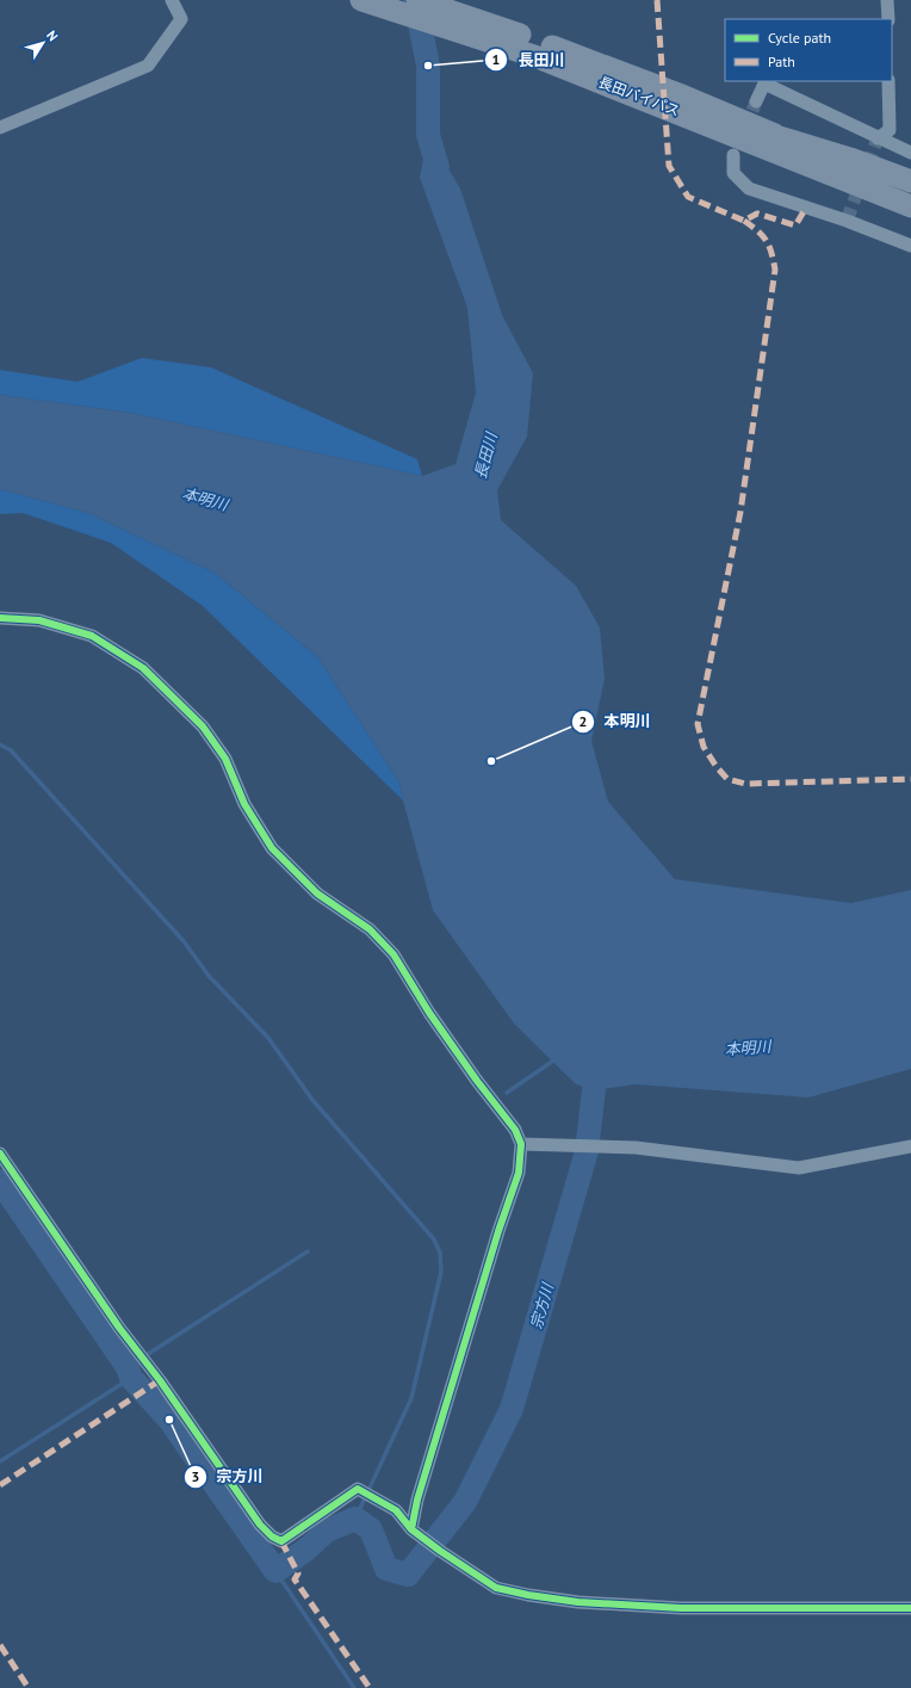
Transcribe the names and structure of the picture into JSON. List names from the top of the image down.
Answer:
{
  "streets": {
    "highway": ["長田バイパス"]
  },
  "water": ["長田川", "本明川", "宗方川"],
  "places": ["長田川", "本明川", "宗方川"],
  "legend": ["Cycle path", "Path"],
  "north": "top right"
}
